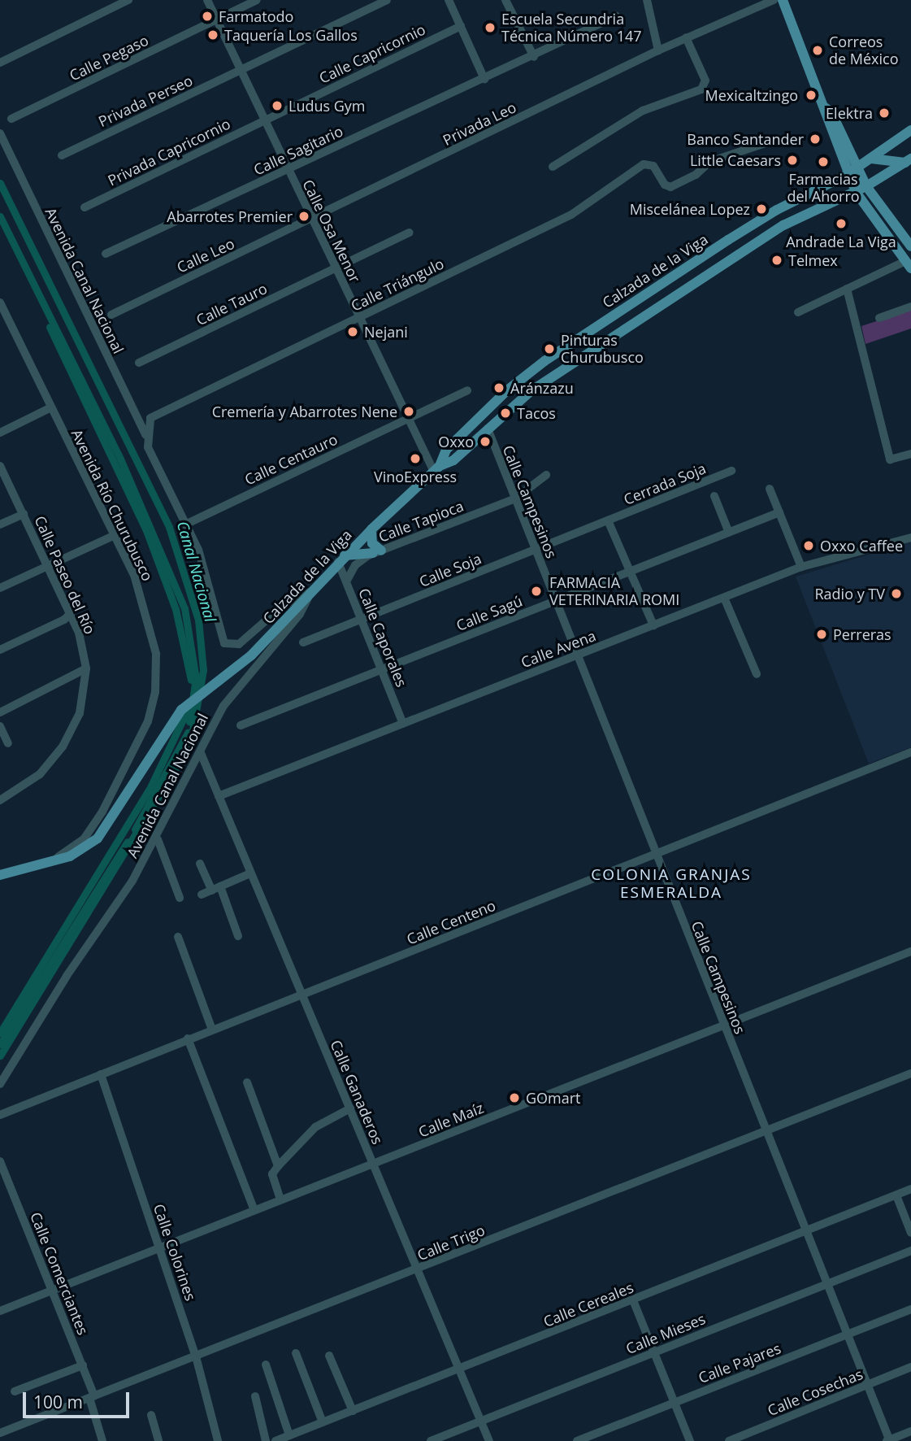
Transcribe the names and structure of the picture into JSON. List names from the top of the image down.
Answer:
{
  "streets": {
    "main road": ["Calzada de la Viga"],
    "street": [
      "Calle Capricornio",
      "Calle Pegaso",
      "Privada Perseo",
      "Privada Leo",
      "Calle Sagitario",
      "Privada Capricornio",
      "Calle Osa Menor",
      "Calle Leo",
      "Avenida Canal Nacional",
      "Calle Triángulo",
      "Calle Tauro",
      "Calle Centauro",
      "Cerrada Soja",
      "Calle Campesinos",
      "Avenida Río Churubusco",
      "Calle Tapioca",
      "Calle Soja",
      "Calle Paseo del Río",
      "Calle Sagú",
      "Calle Caporales",
      "Calle Avena",
      "Calle Centeno",
      "Calle Ganaderos",
      "Calle Maíz",
      "Calle Trigo",
      "Calle Colorines",
      "Calle Comerciantes",
      "Calle Cereales",
      "Calle Mieses",
      "Calle Pajares",
      "Calle Cosechas"
    ]
  },
  "crossings": [
    ["Calle Capricornio", "Privada Capricornio"],
    ["Calle Capricornio", "Calle Osa Menor"],
    ["Calle Pegaso", "Calle Osa Menor"],
    ["Privada Perseo", "Calle Osa Menor"],
    ["Privada Leo", "Calle Osa Menor"],
    ["Privada Leo", "Calle Leo"],
    ["Calle Sagitario", "Calle Osa Menor"],
    ["Privada Capricornio", "Calle Osa Menor"],
    ["Calle Osa Menor", "Calle Leo"],
    ["Calle Osa Menor", "Calzada de la Viga"],
    ["Calle Osa Menor", "Calle Triángulo"],
    ["Calle Osa Menor", "Calle Tauro"],
    ["Calle Osa Menor", "Calle Centauro"],
    ["Calzada de la Viga", "Avenida Canal Nacional"],
    ["Calzada de la Viga", "Calle Campesinos"],
    ["Calzada de la Viga", "Avenida Río Churubusco"],
    ["Calzada de la Viga", "Calle Caporales"],
    ["Avenida Canal Nacional", "Calle Triángulo"],
    ["Avenida Canal Nacional", "Calle Centauro"],
    ["Avenida Canal Nacional", "Calle Ganaderos"],
    ["Cerrada Soja", "Calle Soja"],
    ["Calle Campesinos", "Calle Tapioca"],
    ["Calle Campesinos", "Calle Soja"],
    ["Calle Campesinos", "Calle Sagú"],
    ["Calle Campesinos", "Calle Avena"],
    ["Calle Campesinos", "Calle Centeno"],
    ["Calle Campesinos", "Calle Maíz"],
    ["Calle Campesinos", "Calle Trigo"],
    ["Calle Campesinos", "Calle Cereales"],
    ["Calle Campesinos", "Calle Mieses"],
    ["Calle Campesinos", "Calle Pajares"],
    ["Calle Campesinos", "Calle Cosechas"],
    ["Calle Tapioca", "Calle Caporales"],
    ["Calle Soja", "Calle Caporales"],
    ["Calle Sagú", "Calle Caporales"],
    ["Calle Caporales", "Calle Avena"],
    ["Calle Avena", "Calle Ganaderos"],
    ["Calle Centeno", "Calle Ganaderos"],
    ["Calle Centeno", "Calle Colorines"],
    ["Calle Ganaderos", "Calle Maíz"],
    ["Calle Ganaderos", "Calle Trigo"],
    ["Calle Ganaderos", "Calle Cereales"],
    ["Calle Ganaderos", "Calle Mieses"],
    ["Calle Maíz", "Calle Colorines"],
    ["Calle Maíz", "Calle Comerciantes"],
    ["Calle Trigo", "Calle Colorines"],
    ["Calle Trigo", "Calle Comerciantes"]
  ],
  "districts": ["COLONIA GRANJAS ESMERALDA"],
  "water": ["Canal Nacional"],
  "places": [
    "Farmatodo",
    "Escuela Secundria Técnica Número 147",
    "Taquería Los Gallos",
    "Correos de México",
    "Mexicaltzingo",
    "Ludus Gym",
    "Elektra",
    "Banco Santander",
    "Little Caesars",
    "Farmacias del Ahorro",
    "Miscelánea Lopez",
    "Abarrotes Premier",
    "Andrade La Viga",
    "Telmex",
    "Nejani",
    "Pinturas Churubusco",
    "Aránzazu",
    "Cremería y Abarrotes Nene",
    "Tacos",
    "Oxxo",
    "VinoExpress",
    "Oxxo Caffee",
    "FARMACIA VETERINARIA ROMI",
    "Radio y TV",
    "Perreras",
    "GOmart"
  ],
  "scale_bar": "100 m"
}
